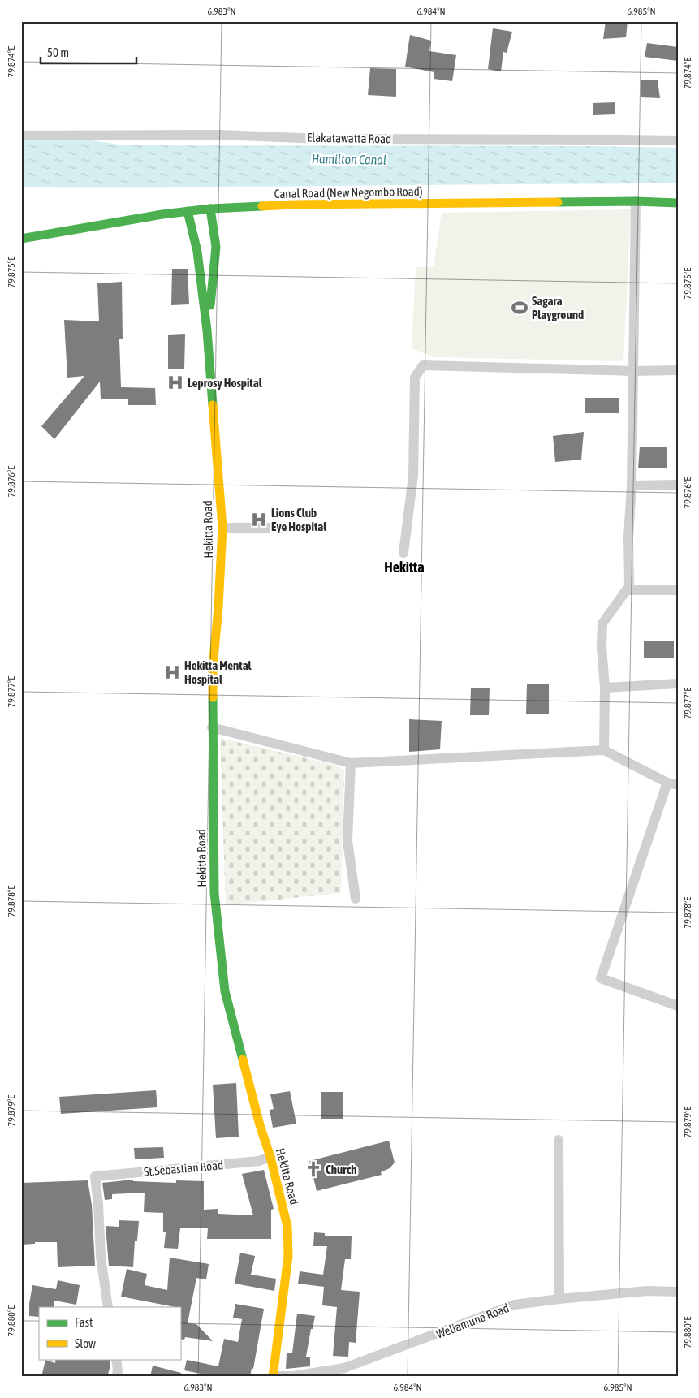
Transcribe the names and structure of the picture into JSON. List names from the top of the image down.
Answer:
{
  "streets": {
    "main road": ["Canal Road (New Negombo Road)", "Hekitta Road"],
    "street": ["Elakatawatta Road", "St.Sebastian Road", "Weliamuna Road"]
  },
  "crossings": [
    ["Canal Road (New Negombo Road)", "Hekitta Road"],
    ["Hekitta Road", "St.Sebastian Road"],
    ["Hekitta Road", "Weliamuna Road"]
  ],
  "districts": ["Hekitta"],
  "water": ["Hamilton Canal"],
  "places": {
    "sports": ["Sagara Playground"],
    "hospital": ["Leprosy Hospital", "Lions Club Eye Hospital", "Hekitta Mental Hospital"],
    "church": ["Church"]
  },
  "legend": ["Fast", "Slow"],
  "scale_bar": "50 m",
  "coordinates": [
    "6.983°N",
    "6.984°N",
    "6.985°N",
    "79.874°E",
    "79.875°E",
    "79.876°E",
    "79.877°E",
    "79.878°E",
    "79.879°E",
    "79.880°E"
  ]
}
